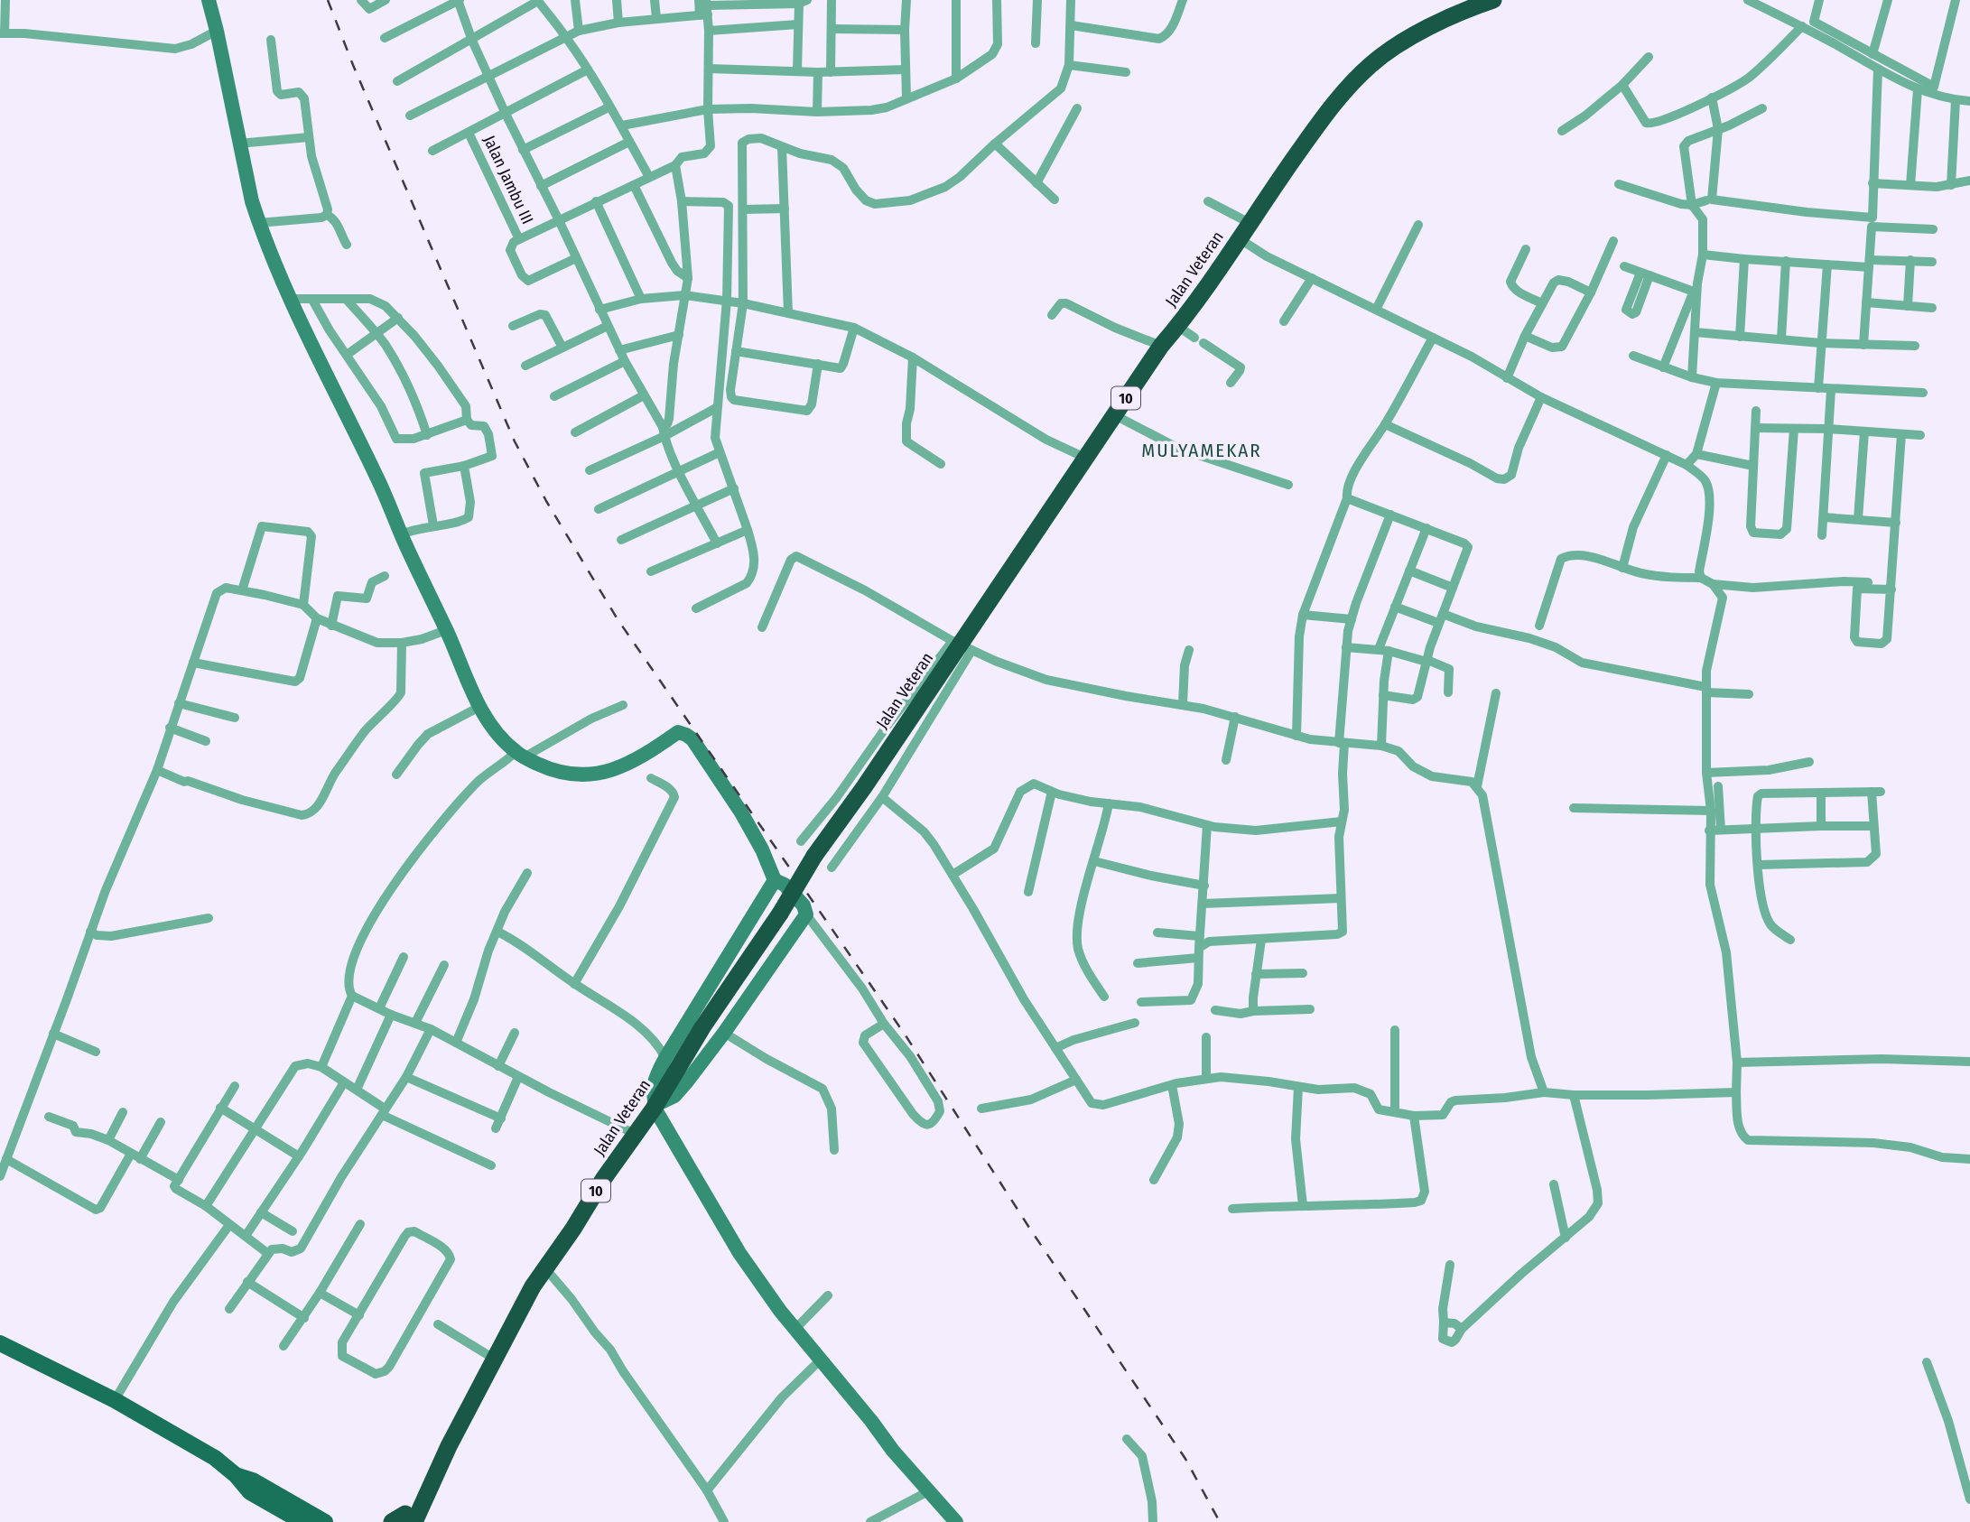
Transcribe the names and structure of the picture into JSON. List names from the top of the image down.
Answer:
{
  "streets": {
    "highway": ["Jalan Veteran", "10"],
    "street": ["Jalan Jambu III"]
  },
  "districts": ["MULYAMEKAR"]
}
